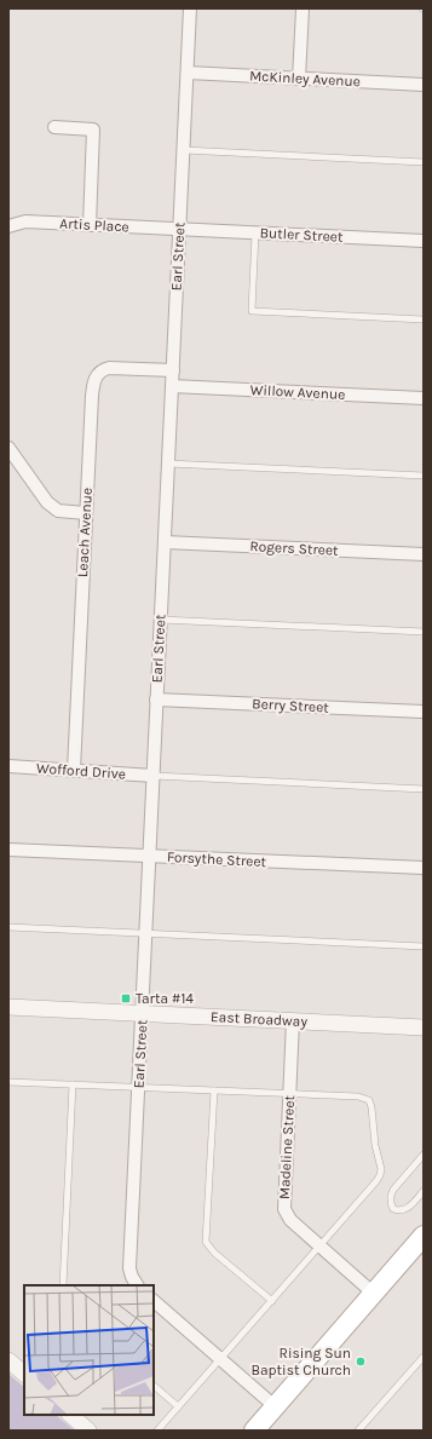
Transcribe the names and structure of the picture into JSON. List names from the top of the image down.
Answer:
{
  "streets": {
    "street": [
      "McKinley Avenue",
      "Artis Place",
      "Butler Street",
      "Earl Street",
      "Willow Avenue",
      "Leach Avenue",
      "Rogers Street",
      "Berry Street",
      "Wofford Drive",
      "Forsythe Street",
      "East Broadway",
      "Madeline Street"
    ]
  },
  "crossings": [
    ["McKinley Avenue", "Earl Street"],
    ["Artis Place", "Butler Street"],
    ["Artis Place", "Earl Street"],
    ["Butler Street", "Earl Street"],
    ["Earl Street", "Willow Avenue"],
    ["Earl Street", "Leach Avenue"],
    ["Earl Street", "Rogers Street"],
    ["Earl Street", "Berry Street"],
    ["Earl Street", "Wofford Drive"],
    ["Earl Street", "Forsythe Street"],
    ["Earl Street", "East Broadway"],
    ["Leach Avenue", "Wofford Drive"],
    ["East Broadway", "Madeline Street"]
  ],
  "places": {
    "transit": ["Tarta #14"],
    "other": ["Rising Sun Baptist Church"]
  }
}
